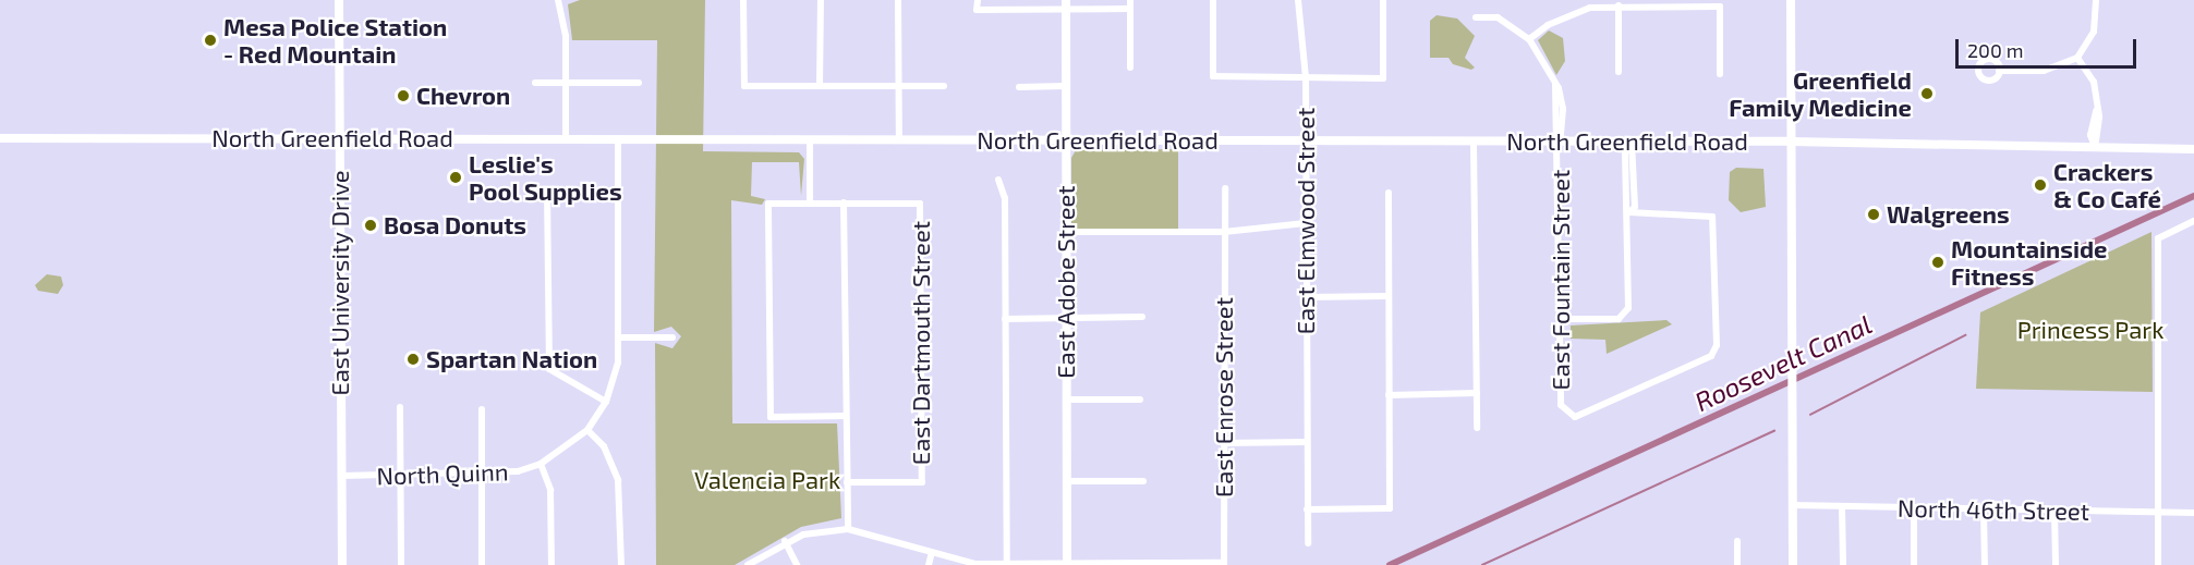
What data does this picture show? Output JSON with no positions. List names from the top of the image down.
{
  "streets": {
    "main road": ["North Greenfield Road", "East Adobe Street", "East University Drive"],
    "street": [
      "East Elmwood Street",
      "East Fountain Street",
      "East Dartmouth Street",
      "East Enrose Street",
      "North Quinn",
      "North 46th Street"
    ]
  },
  "crossings": [
    ["North Greenfield Road", "East Elmwood Street"],
    ["North Greenfield Road", "East Fountain Street"],
    ["North Greenfield Road", "East Adobe Street"],
    ["North Greenfield Road", "East University Drive"],
    ["North Greenfield Road", "North Quinn"],
    ["East University Drive", "North Quinn"]
  ],
  "water": ["Roosevelt Canal"],
  "parks": ["Princess Park", "Valencia Park"],
  "places": [
    "Mesa Police Station - Red Mountain",
    "Greenfield Family Medicine",
    "Chevron",
    "Leslie's Pool Supplies",
    "Crackers & Co Café",
    "Walgreens",
    "Bosa Donuts",
    "Mountainside Fitness",
    "Spartan Nation"
  ],
  "scale_bar": "200 m"
}
